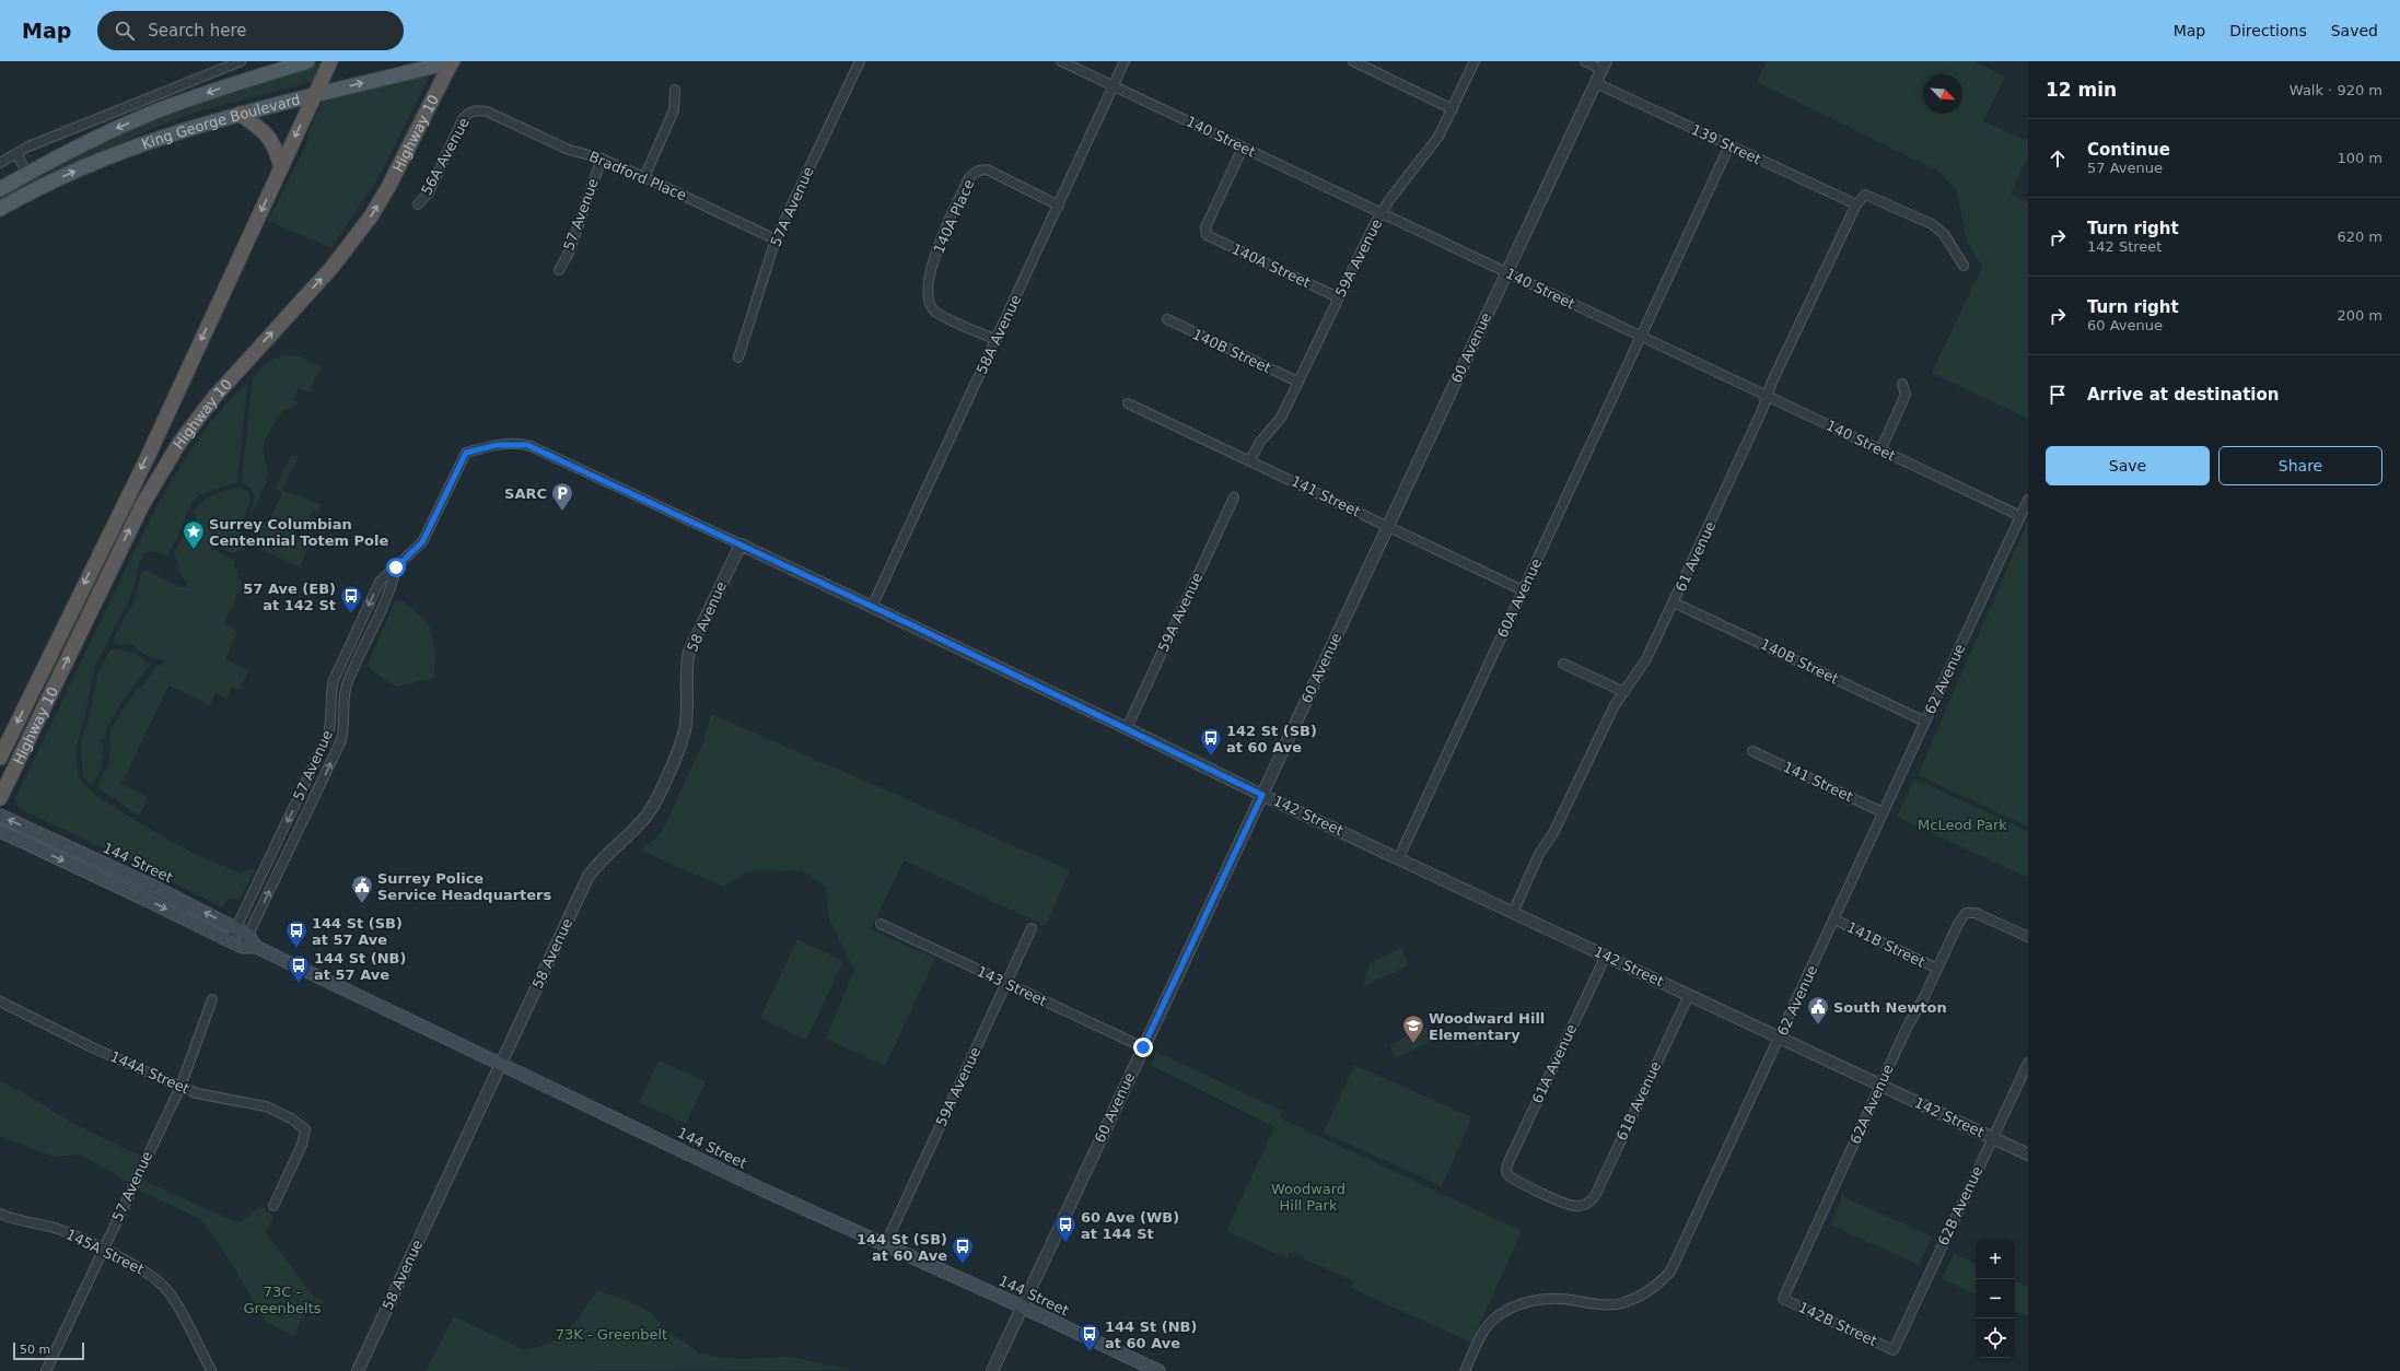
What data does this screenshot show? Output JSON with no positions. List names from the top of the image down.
{
  "streets": {
    "highway": ["Highway 10"],
    "main road": ["King George Boulevard", "144 Street"],
    "street": [
      "140 Street",
      "139 Street",
      "56A Avenue",
      "Bradford Place",
      "57A Avenue",
      "57 Avenue",
      "140A Place",
      "59A Avenue",
      "140A Street",
      "58A Avenue",
      "60 Avenue",
      "140B Street",
      "141 Street",
      "61 Avenue",
      "60A Avenue",
      "58 Avenue",
      "62 Avenue",
      "142 Street",
      "141B Street",
      "143 Street",
      "61A Avenue",
      "144A Street",
      "61B Avenue",
      "62A Avenue",
      "62B Avenue",
      "145A Street",
      "142B Street"
    ]
  },
  "crossings": [
    ["King George Boulevard", "Highway 10"],
    ["140 Street", "59A Avenue"],
    ["140 Street", "140A Street"],
    ["140 Street", "58A Avenue"],
    ["140 Street", "60 Avenue"],
    ["140 Street", "61 Avenue"],
    ["140 Street", "60A Avenue"],
    ["140 Street", "62 Avenue"],
    ["139 Street", "60 Avenue"],
    ["139 Street", "61 Avenue"],
    ["139 Street", "60A Avenue"],
    ["56A Avenue", "Bradford Place"],
    ["Bradford Place", "57A Avenue"],
    ["Bradford Place", "57 Avenue"],
    ["57 Avenue", "142 Street"],
    ["57 Avenue", "144 Street"],
    ["57 Avenue", "144A Street"],
    ["57 Avenue", "145A Street"],
    ["140A Place", "58A Avenue"],
    ["59A Avenue", "140A Street"],
    ["59A Avenue", "140B Street"],
    ["59A Avenue", "141 Street"],
    ["59A Avenue", "142 Street"],
    ["59A Avenue", "144 Street"],
    ["59A Avenue", "143 Street"],
    ["58A Avenue", "142 Street"],
    ["60 Avenue", "141 Street"],
    ["60 Avenue", "142 Street"],
    ["60 Avenue", "144 Street"],
    ["60 Avenue", "143 Street"],
    ["140B Street", "61 Avenue"],
    ["140B Street", "62 Avenue"],
    ["141 Street", "60A Avenue"],
    ["141 Street", "62 Avenue"],
    ["61 Avenue", "142 Street"],
    ["60A Avenue", "142 Street"],
    ["58 Avenue", "142 Street"],
    ["58 Avenue", "144 Street"],
    ["62 Avenue", "142 Street"],
    ["62 Avenue", "141B Street"],
    ["142 Street", "61A Avenue"],
    ["142 Street", "61B Avenue"],
    ["142 Street", "62A Avenue"],
    ["142 Street", "62B Avenue"],
    ["141B Street", "62A Avenue"],
    ["61A Avenue", "61B Avenue"],
    ["62A Avenue", "142B Street"],
    ["62B Avenue", "142B Street"]
  ],
  "parks": [
    "McLeod Park",
    "Woodward Hill Park",
    "73C - Greenbelts",
    "73K - Greenbelt"
  ],
  "places": {
    "parking": ["SARC"],
    "place": ["Surrey Columbian Centennial Totem Pole"],
    "bus stop": [
      "57 Ave (EB) at 142 St",
      "142 St (SB) at 60 Ave",
      "144 St (SB) at 57 Ave",
      "144 St (NB) at 57 Ave",
      "60 Ave (WB) at 144 St",
      "144 St (SB) at 60 Ave",
      "144 St (NB) at 60 Ave"
    ],
    "public building": ["Surrey Police Service Headquarters", "South Newton"],
    "school or university": ["Woodward Hill Elementary"]
  },
  "scale_bar": "50 m",
  "north": "bottom right",
  "page": {
    "header": "Map",
    "search": "Search here",
    "nav": ["Map", "Directions", "Saved"],
    "heading": ["12 min", "Walk · 920 m"],
    "list": [
      ["Continue", "57 Avenue", "100 m"],
      ["Turn right", "142 Street", "620 m"],
      ["Turn right", "60 Avenue", "200 m"],
      "Arrive at destination"
    ],
    "buttons": ["Save", "Share"],
    "map_buttons": ["+", "−"],
    "scale": "50 m"
  }
}
